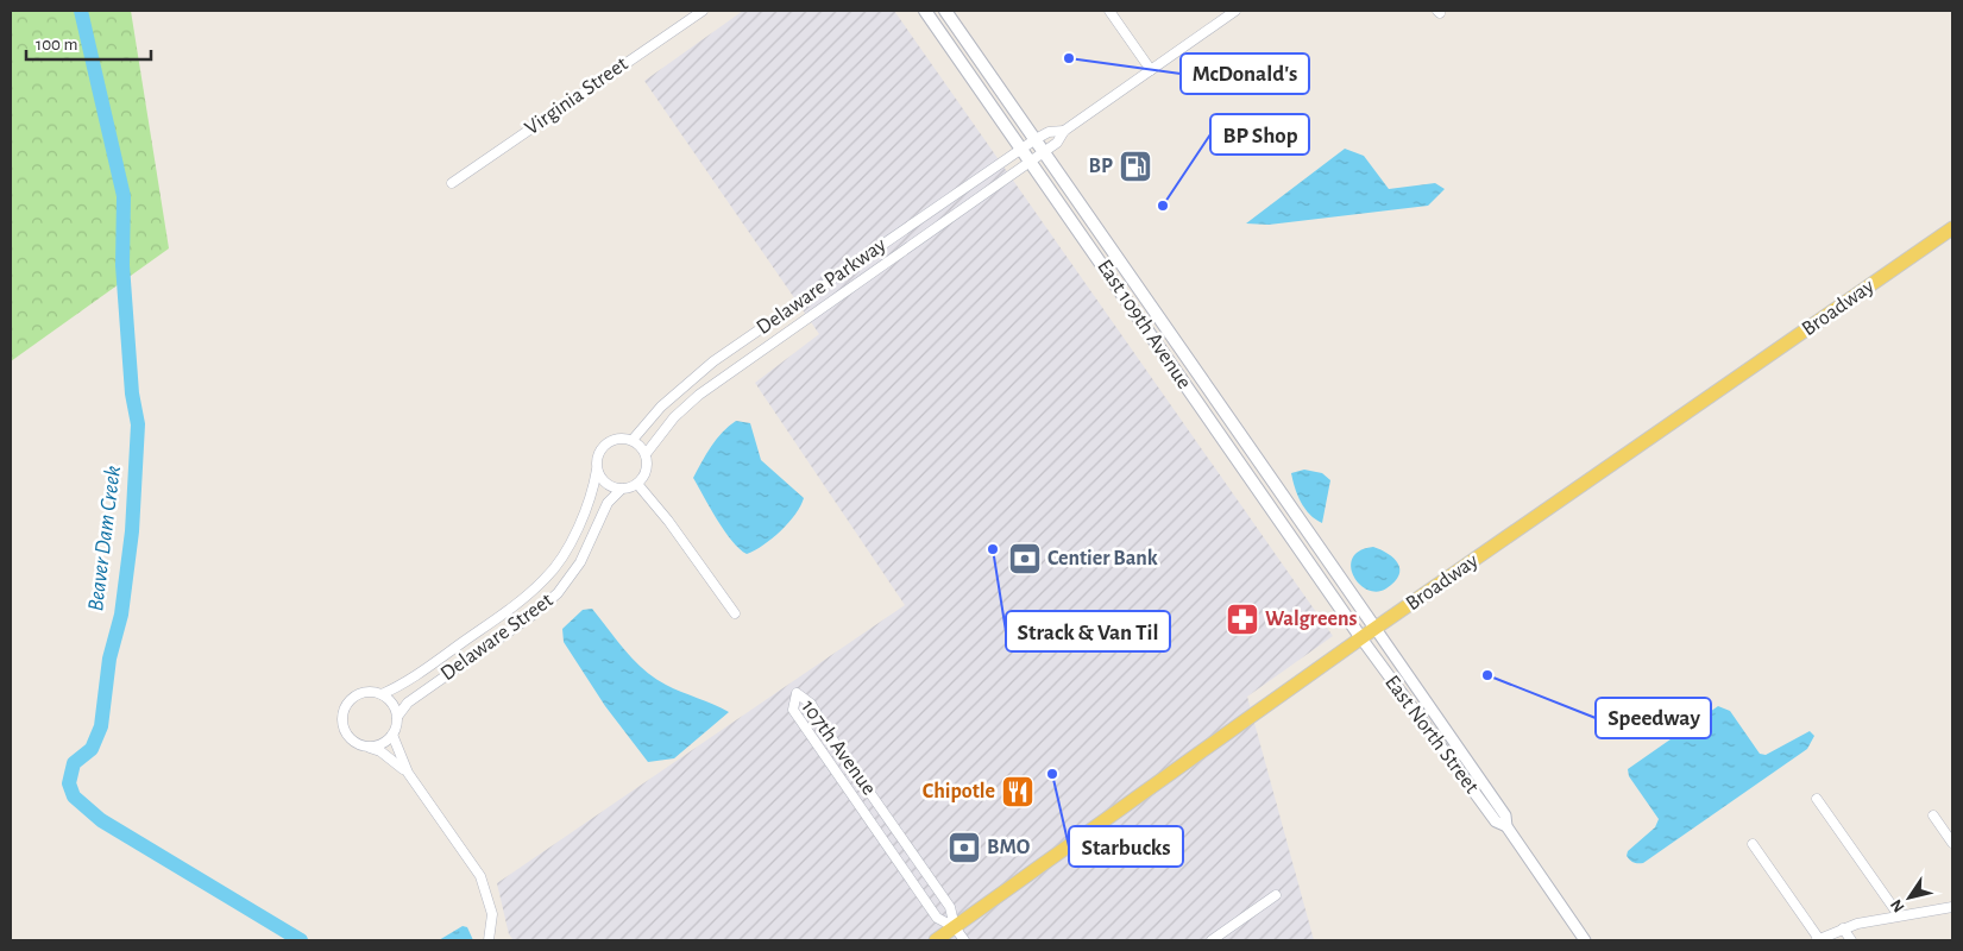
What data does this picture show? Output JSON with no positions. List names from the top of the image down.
{
  "streets": {
    "main road": ["Broadway", "East 109th Avenue"],
    "street": [
      "Virginia Street",
      "Delaware Parkway",
      "Delaware Street",
      "East North Street",
      "107th Avenue"
    ]
  },
  "crossings": [
    ["Delaware Parkway", "East 109th Avenue"],
    ["Delaware Parkway", "Delaware Street"],
    ["Broadway", "East 109th Avenue"],
    ["Broadway", "East North Street"],
    ["Broadway", "107th Avenue"],
    ["East 109th Avenue", "East North Street"]
  ],
  "water": ["Beaver Dam Creek"],
  "places": {
    "other": [
      "McDonald's",
      "BP Shop",
      "Strack & Van Til",
      "Speedway",
      "Starbucks"
    ],
    "fuel station": ["BP"],
    "bank": ["Centier Bank", "BMO"],
    "pharmacy": ["Walgreens"],
    "restaurant": ["Chipotle"]
  },
  "scale_bar": "100 m",
  "north": "bottom left"
}
